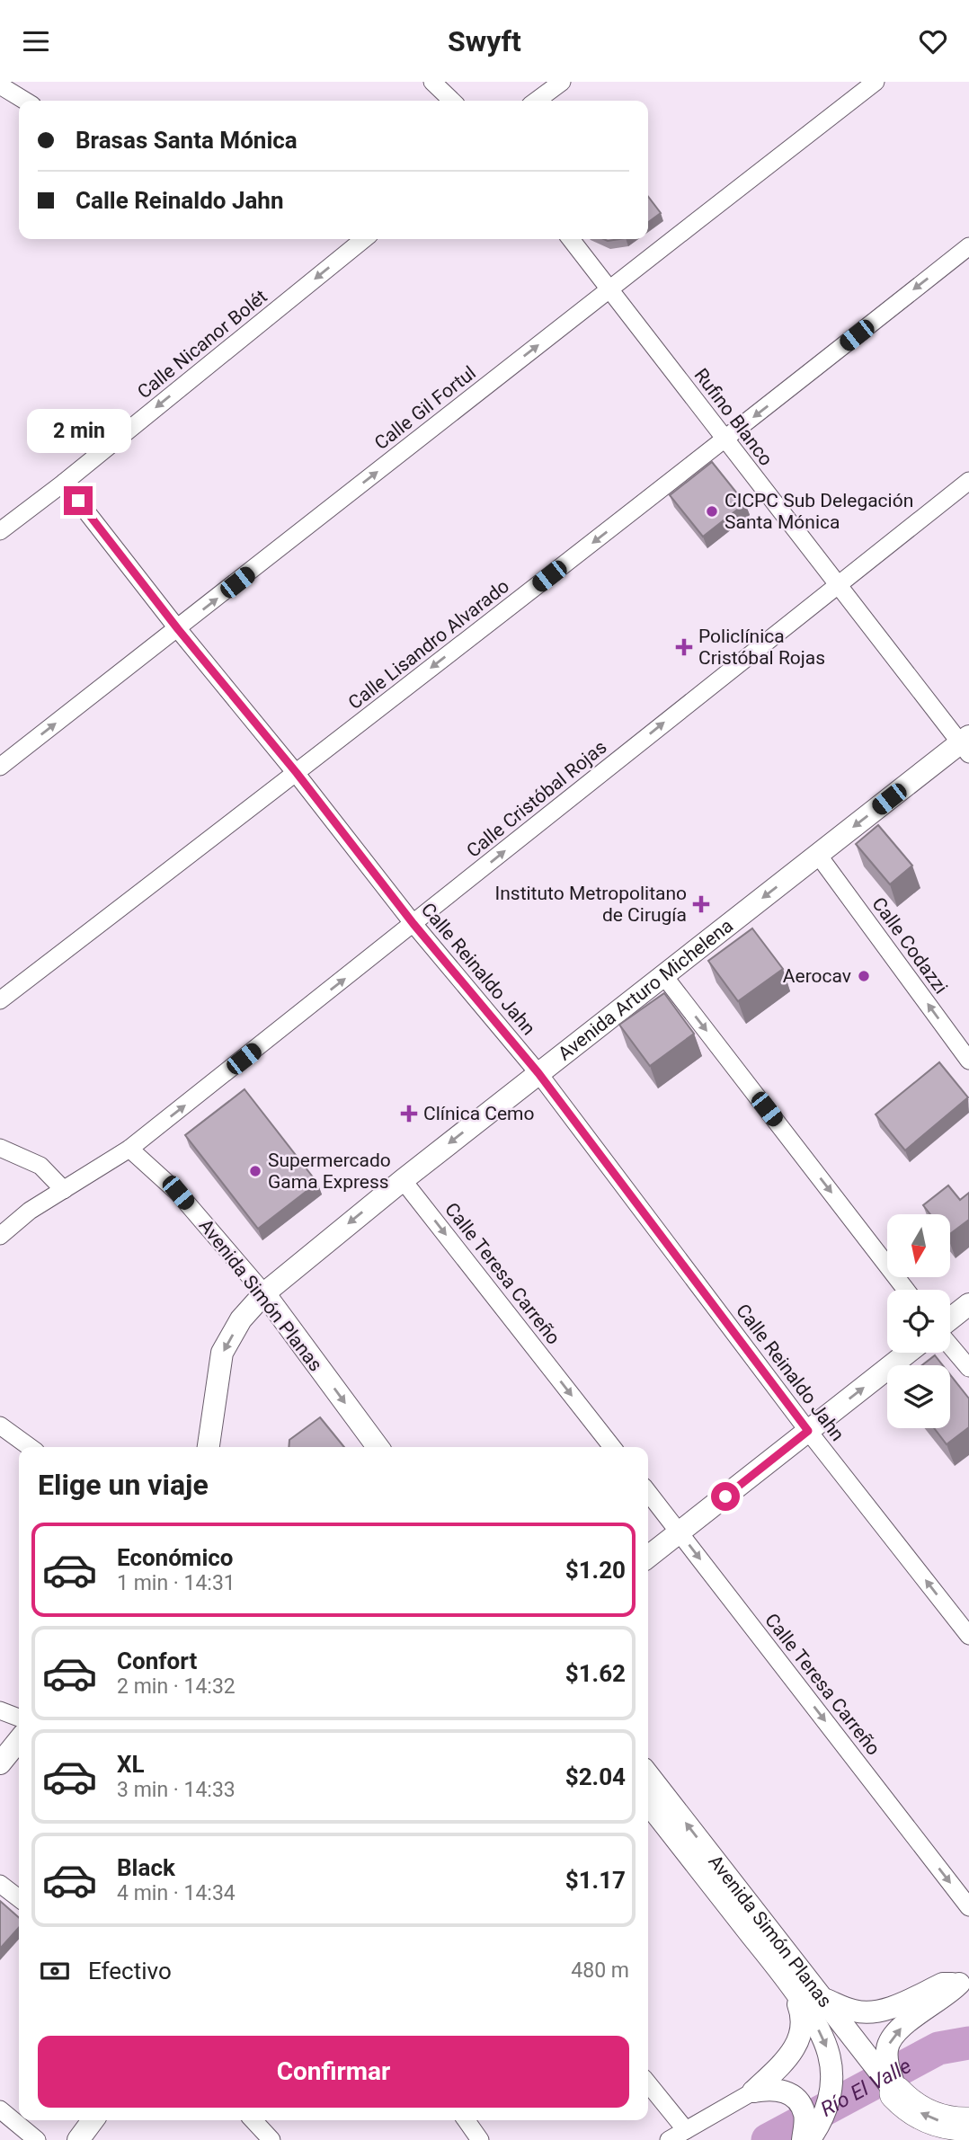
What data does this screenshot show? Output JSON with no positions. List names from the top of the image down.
{
  "streets": {
    "street": [
      "Calle Nicanor Bolét",
      "Calle Gil Fortul",
      "Rufino Blanco",
      "Calle Lisandro Alvarado",
      "Calle Cristóbal Rojas",
      "Calle Codazzi",
      "Calle Reinaldo Jahn",
      "Avenida Arturo Michelena",
      "Calle Teresa Carreño",
      "Avenida Simón Planas"
    ]
  },
  "crossings": [
    ["Calle Nicanor Bolét", "Calle Reinaldo Jahn"],
    ["Calle Gil Fortul", "Rufino Blanco"],
    ["Calle Gil Fortul", "Calle Reinaldo Jahn"],
    ["Rufino Blanco", "Calle Lisandro Alvarado"],
    ["Rufino Blanco", "Calle Cristóbal Rojas"],
    ["Rufino Blanco", "Avenida Arturo Michelena"],
    ["Calle Lisandro Alvarado", "Calle Reinaldo Jahn"],
    ["Calle Cristóbal Rojas", "Calle Reinaldo Jahn"],
    ["Calle Cristóbal Rojas", "Avenida Simón Planas"],
    ["Calle Codazzi", "Avenida Arturo Michelena"],
    ["Calle Reinaldo Jahn", "Avenida Arturo Michelena"],
    ["Avenida Arturo Michelena", "Calle Teresa Carreño"],
    ["Avenida Arturo Michelena", "Avenida Simón Planas"]
  ],
  "one_way": [
    "Calle Nicanor Bolét",
    "Calle Gil Fortul",
    "Calle Lisandro Alvarado",
    "Calle Cristóbal Rojas",
    "Calle Codazzi",
    "Avenida Arturo Michelena",
    "Calle Teresa Carreño"
  ],
  "water": ["Río El Valle"],
  "places": {
    "other": ["CICPC Sub Delegación Santa Mónica", "Aerocav", "Supermercado Gama Express"],
    "health": ["Policlínica Cristóbal Rojas", "Instituto Metropolitano de Cirugía", "Clínica Cemo"]
  },
  "north": "bottom",
  "page": {
    "header": "Swyft",
    "banner": ["Brasas Santa Mónica", "Calle Reinaldo Jahn"],
    "bubble": "2 min",
    "heading": "Elige un viaje",
    "list": [
      {
        "name": "Económico",
        "note": "1 min · 14:31",
        "value": "$1.20"
      },
      {
        "name": "Confort",
        "note": "2 min · 14:32",
        "value": "$1.62"
      },
      {
        "name": "XL",
        "note": "3 min · 14:33",
        "value": "$2.04"
      },
      {
        "name": "Black",
        "note": "4 min · 14:34",
        "value": "$1.17"
      }
    ],
    "pay": ["Efectivo", "480 m"],
    "buttons": "Confirmar"
  }
}
